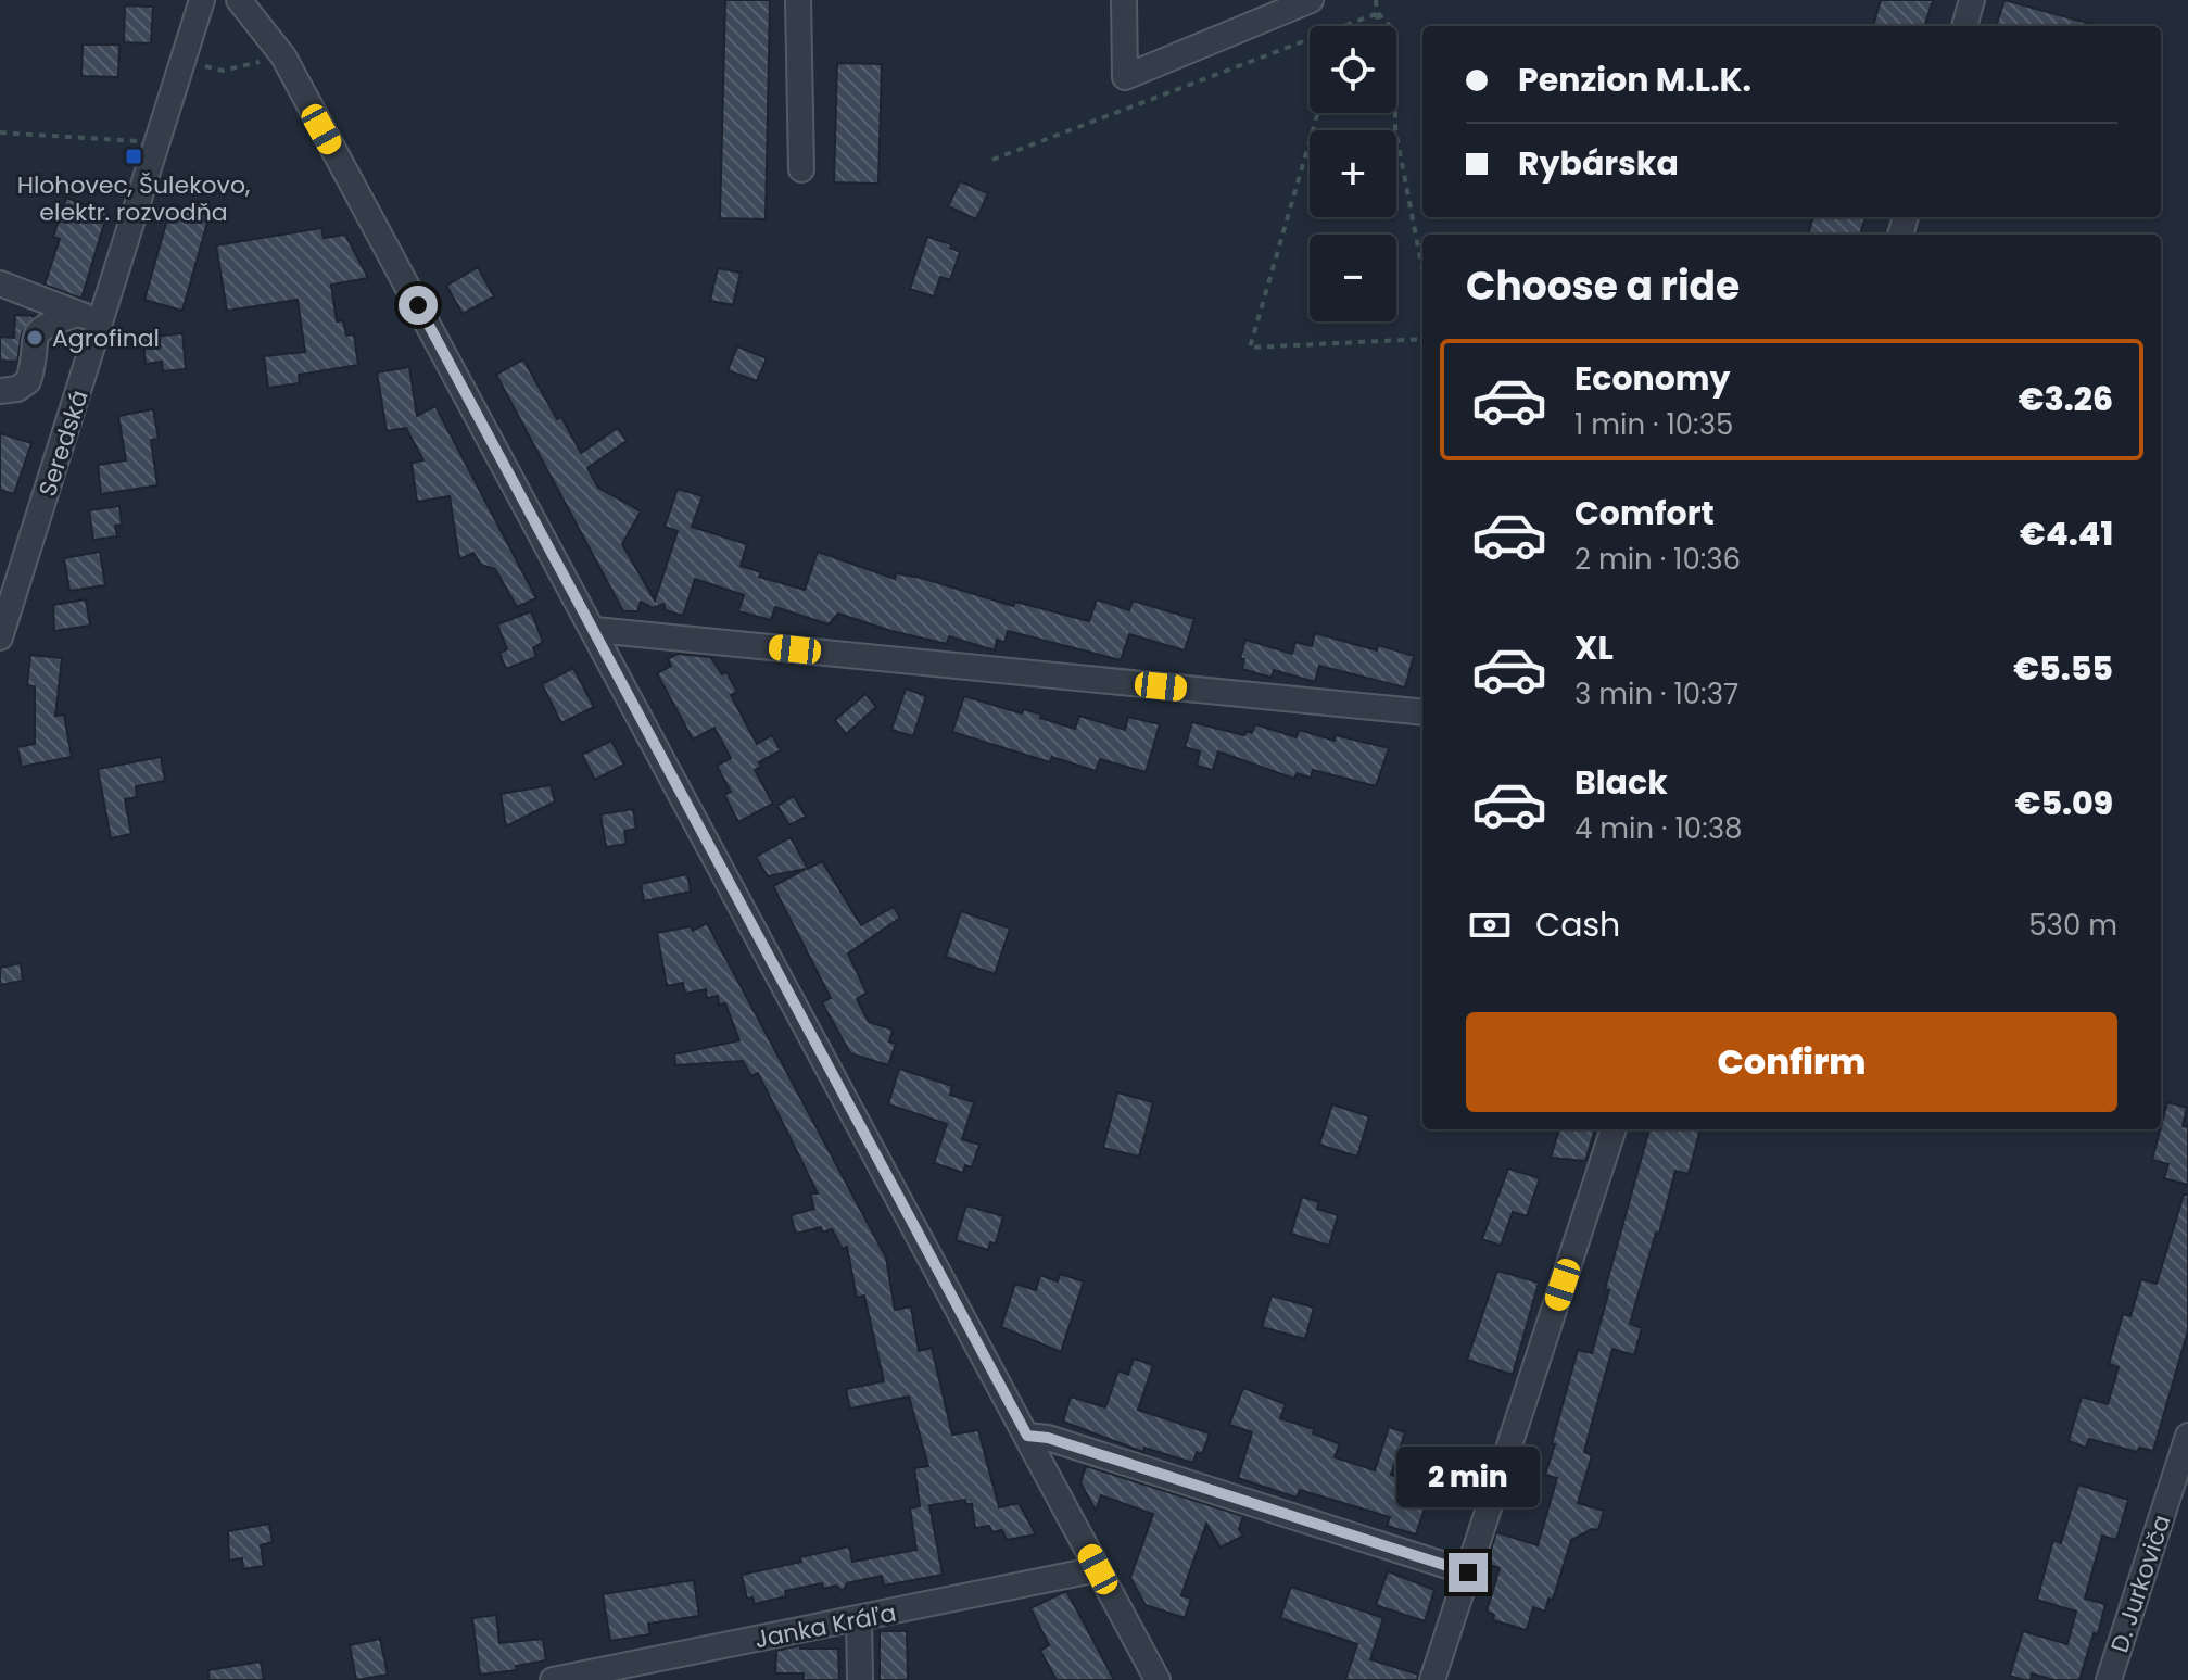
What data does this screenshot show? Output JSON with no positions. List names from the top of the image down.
{
  "streets": {
    "street": ["Seredská", "D. Jurkoviča", "Janka Kráľa"]
  },
  "places": {
    "transit": ["Hlohovec, Šulekovo, elektr. rozvodňa"],
    "other": ["Agrofinal"]
  },
  "page": {
    "map_buttons": ["+", "−"],
    "banner": ["Penzion M.L.K.", "Rybárska"],
    "heading": "Choose a ride",
    "list": [
      {
        "name": "Economy",
        "note": "1 min · 10:35",
        "value": "€3.26"
      },
      {
        "name": "Comfort",
        "note": "2 min · 10:36",
        "value": "€4.41"
      },
      {
        "name": "XL",
        "note": "3 min · 10:37",
        "value": "€5.55"
      },
      {
        "name": "Black",
        "note": "4 min · 10:38",
        "value": "€5.09"
      }
    ],
    "pay": ["Cash", "530 m"],
    "buttons": "Confirm",
    "bubble": "2 min"
  }
}
